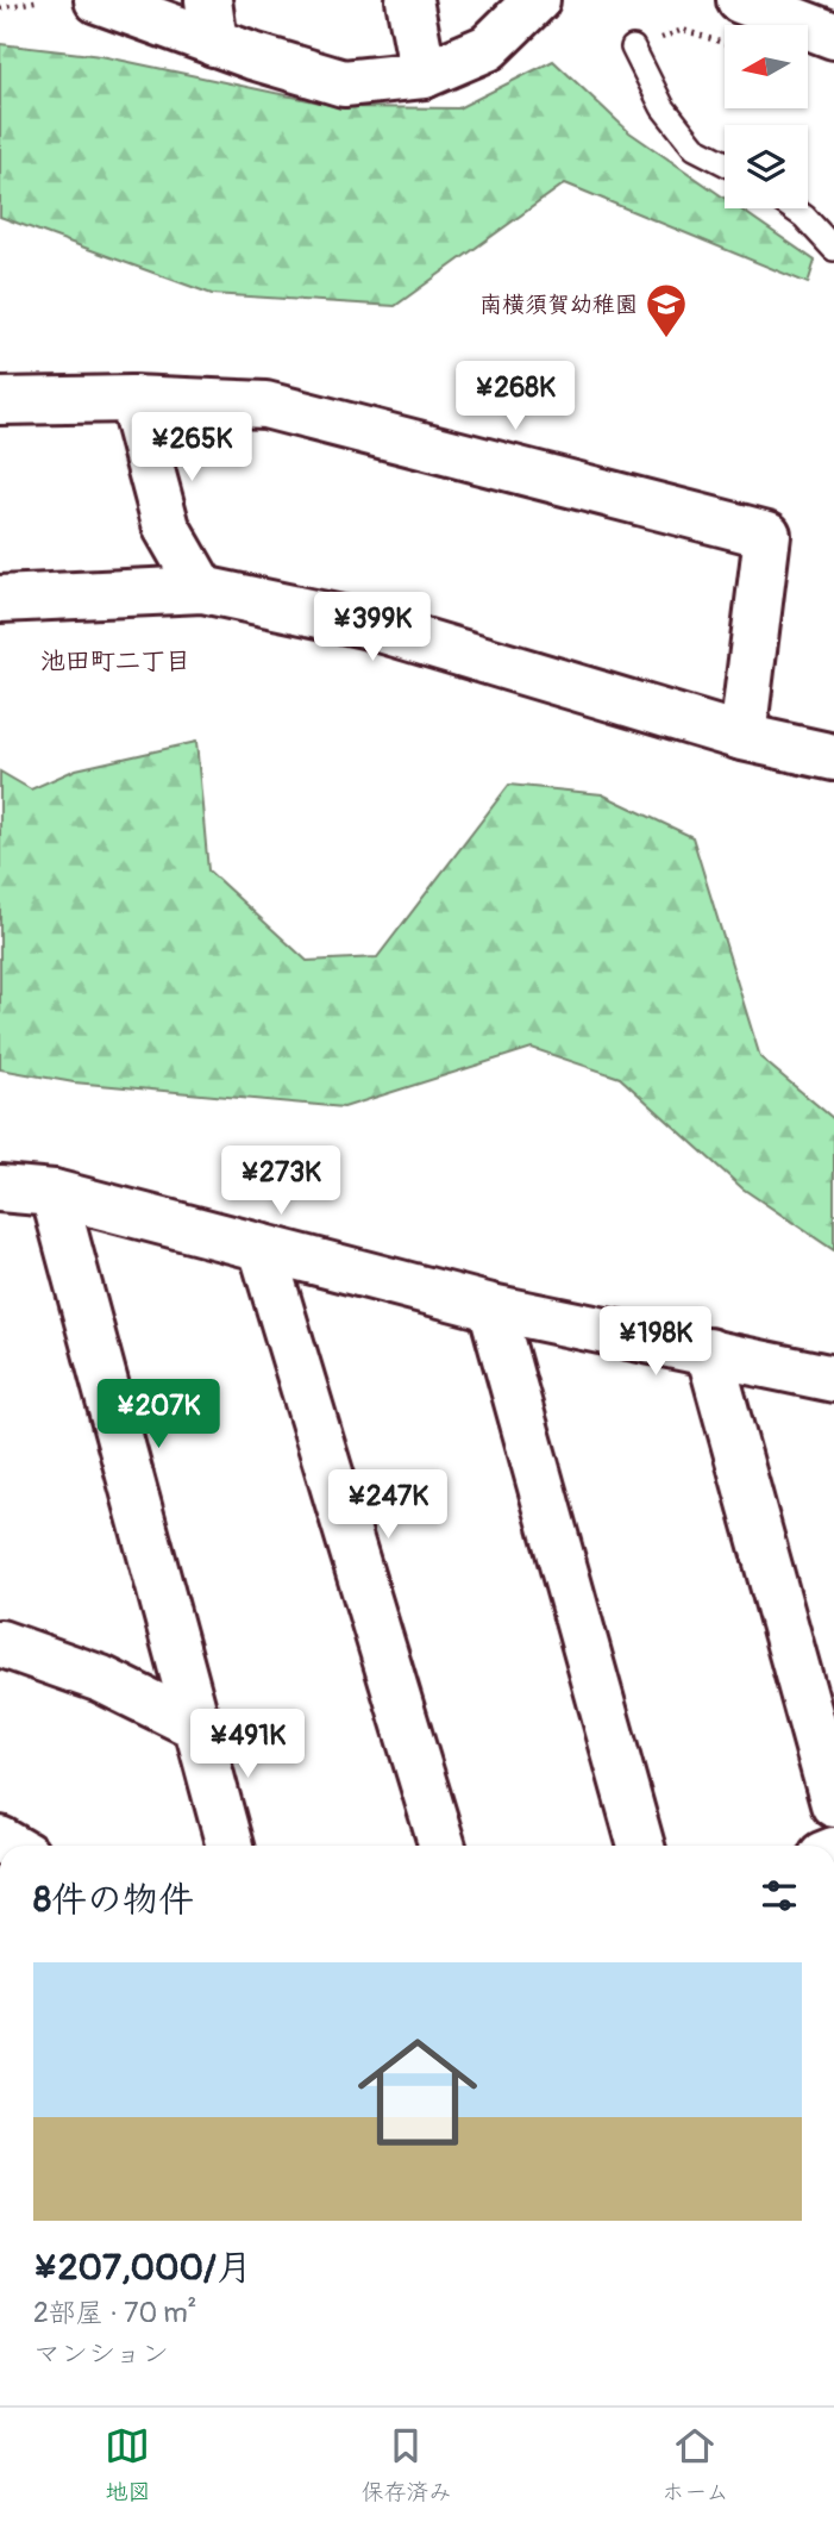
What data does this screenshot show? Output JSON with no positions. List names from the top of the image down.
{
  "districts": ["池田町二丁目"],
  "places": {
    "school or university": ["南横須賀幼稚園"]
  },
  "north": "left",
  "page": {
    "price": [
      "¥268K",
      "¥265K",
      "¥399K",
      "¥273K",
      "¥198K",
      "¥207K",
      "¥247K",
      "¥491K"
    ],
    "heading": "8件の物件",
    "list": [
      {
        "name": "¥207,000/月",
        "note": "2部屋 · 70 m² · マンション"
      }
    ],
    "tabs": ["地図", "保存済み", "ホーム"]
  }
}
